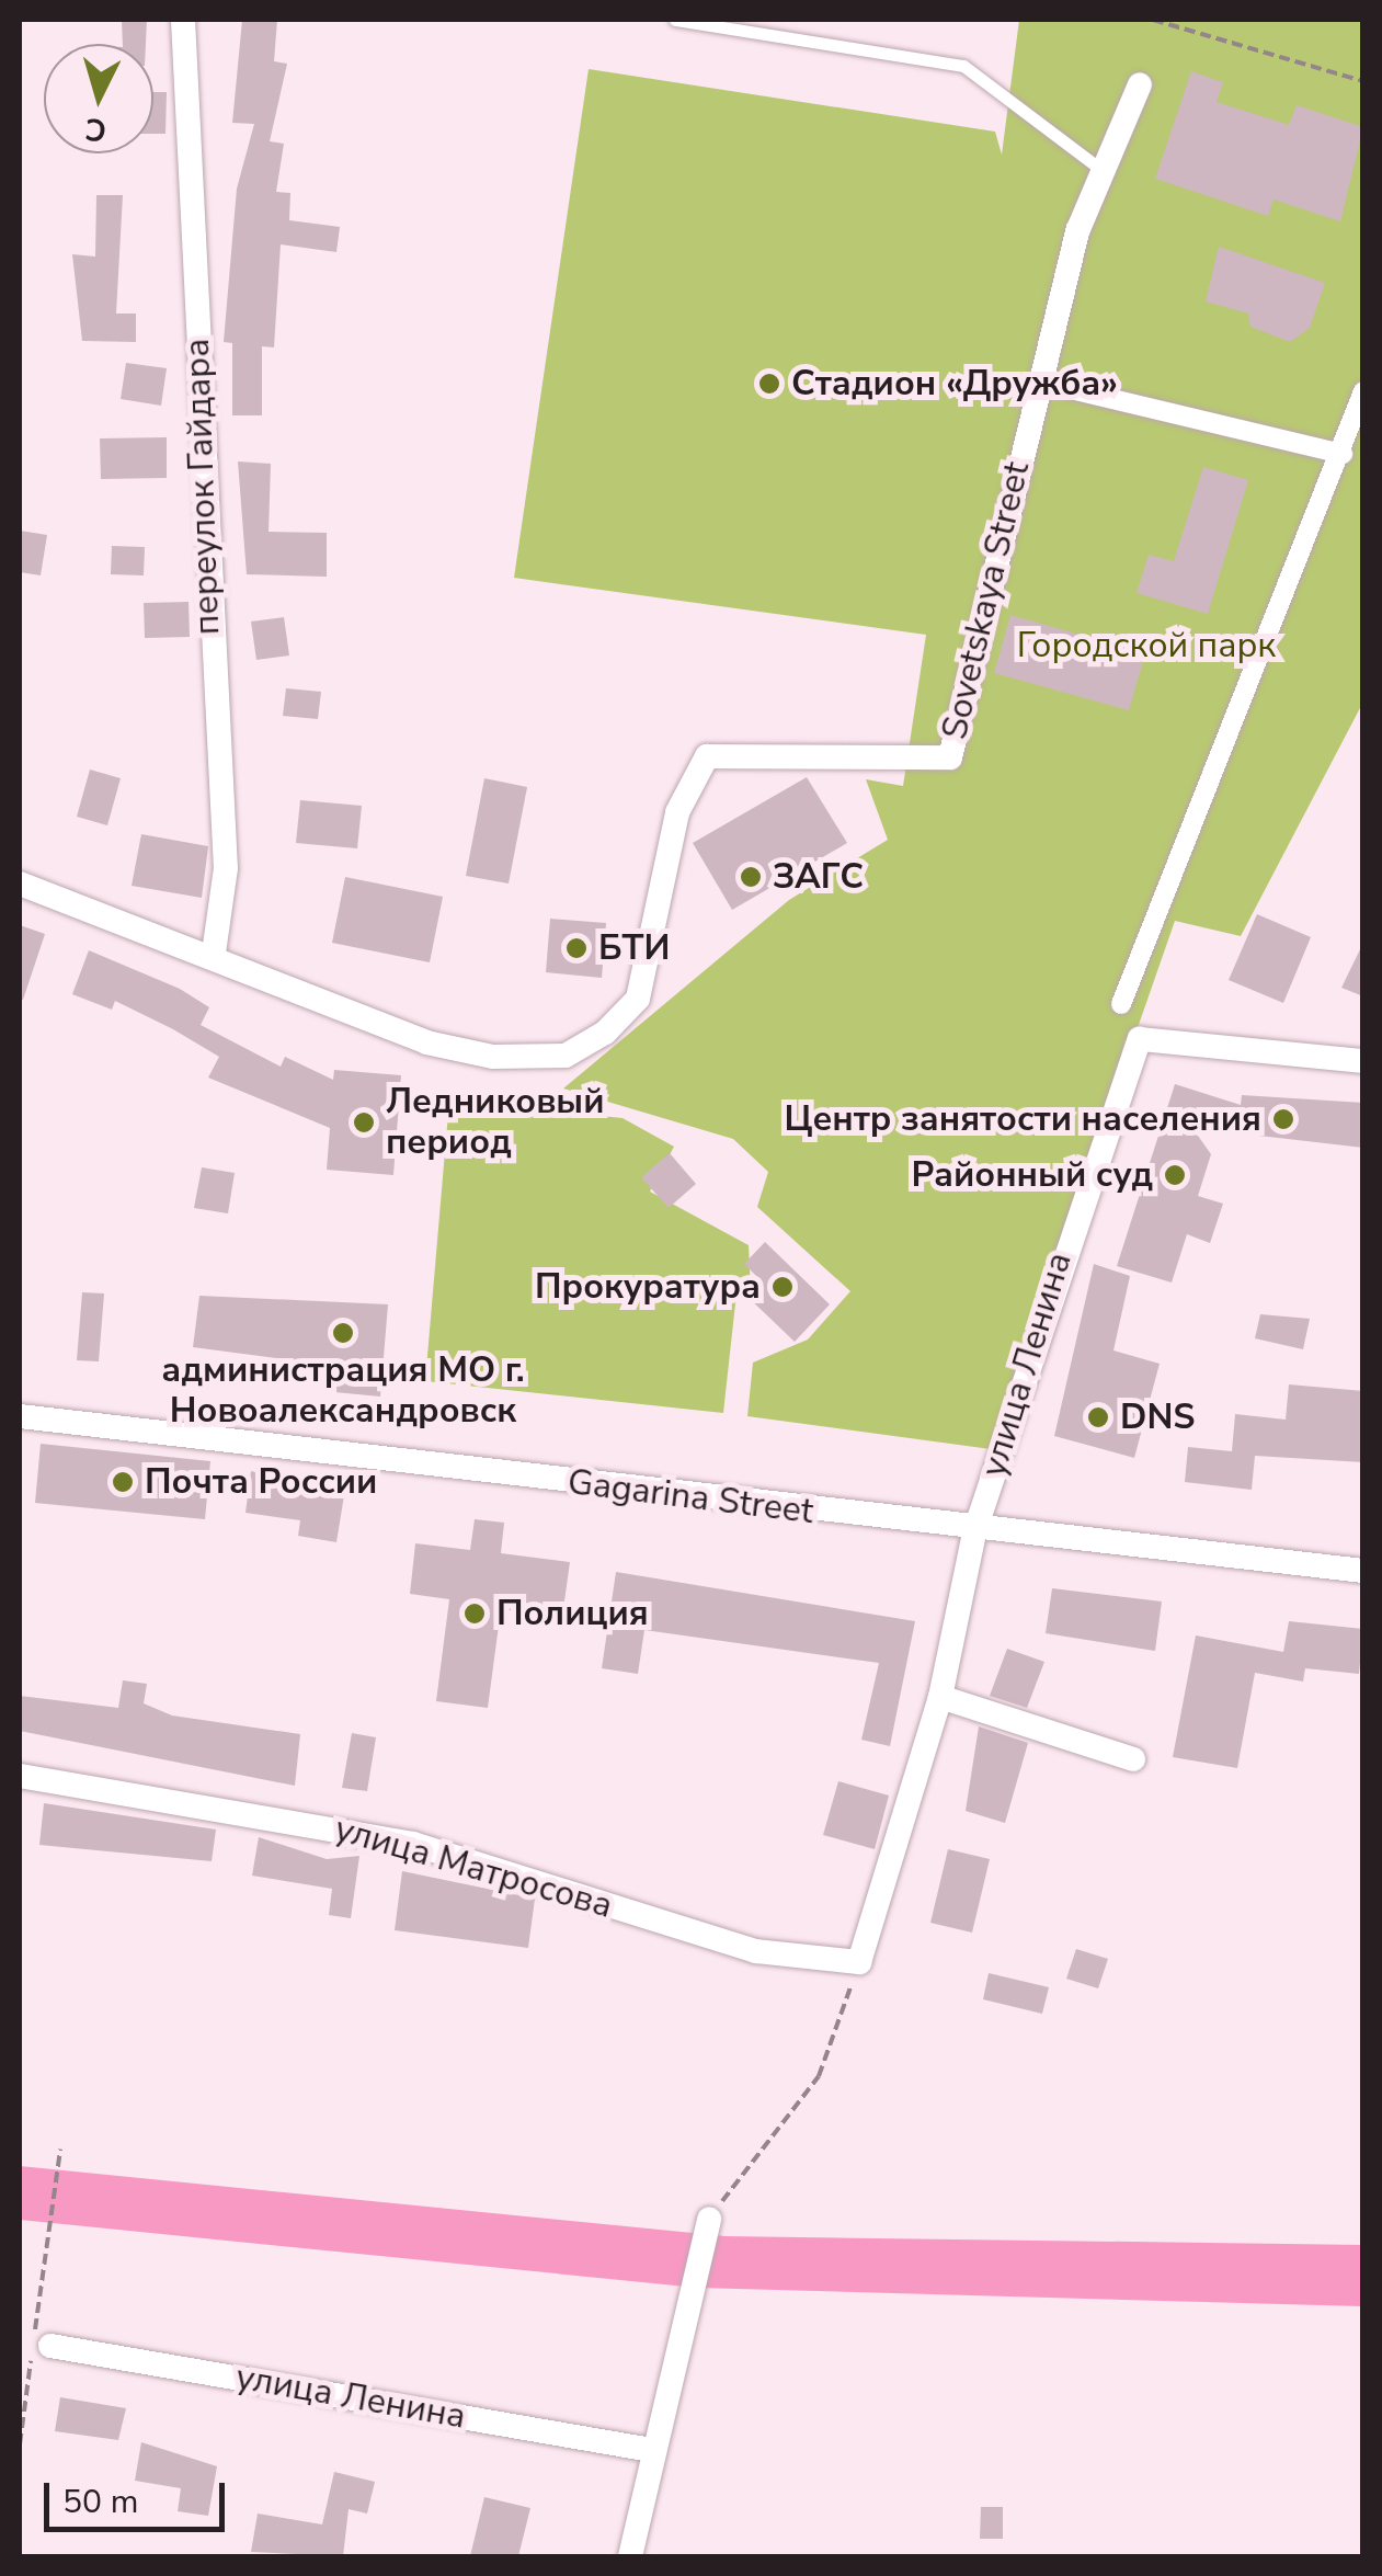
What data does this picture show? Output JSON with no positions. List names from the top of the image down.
{
  "streets": {
    "street": [
      "переулок Гайдара",
      "Sovetskaya Street",
      "улица Ленина",
      "Gagarina Street",
      "улица Матросова"
    ]
  },
  "crossings": [
    ["переулок Гайдара", "Sovetskaya Street"],
    ["улица Ленина", "Gagarina Street"],
    ["улица Ленина", "улица Матросова"]
  ],
  "parks": ["Городской парк"],
  "places": [
    "Стадион «Дружба»",
    "ЗАГС",
    "БТИ",
    "Центр занятости населения",
    "Ледниковый период",
    "Районный суд",
    "Прокуратура",
    "администрация МО г. Новоалександровск",
    "DNS",
    "Почта России",
    "Полиция"
  ],
  "scale_bar": "50 m",
  "north": "bottom"
}
